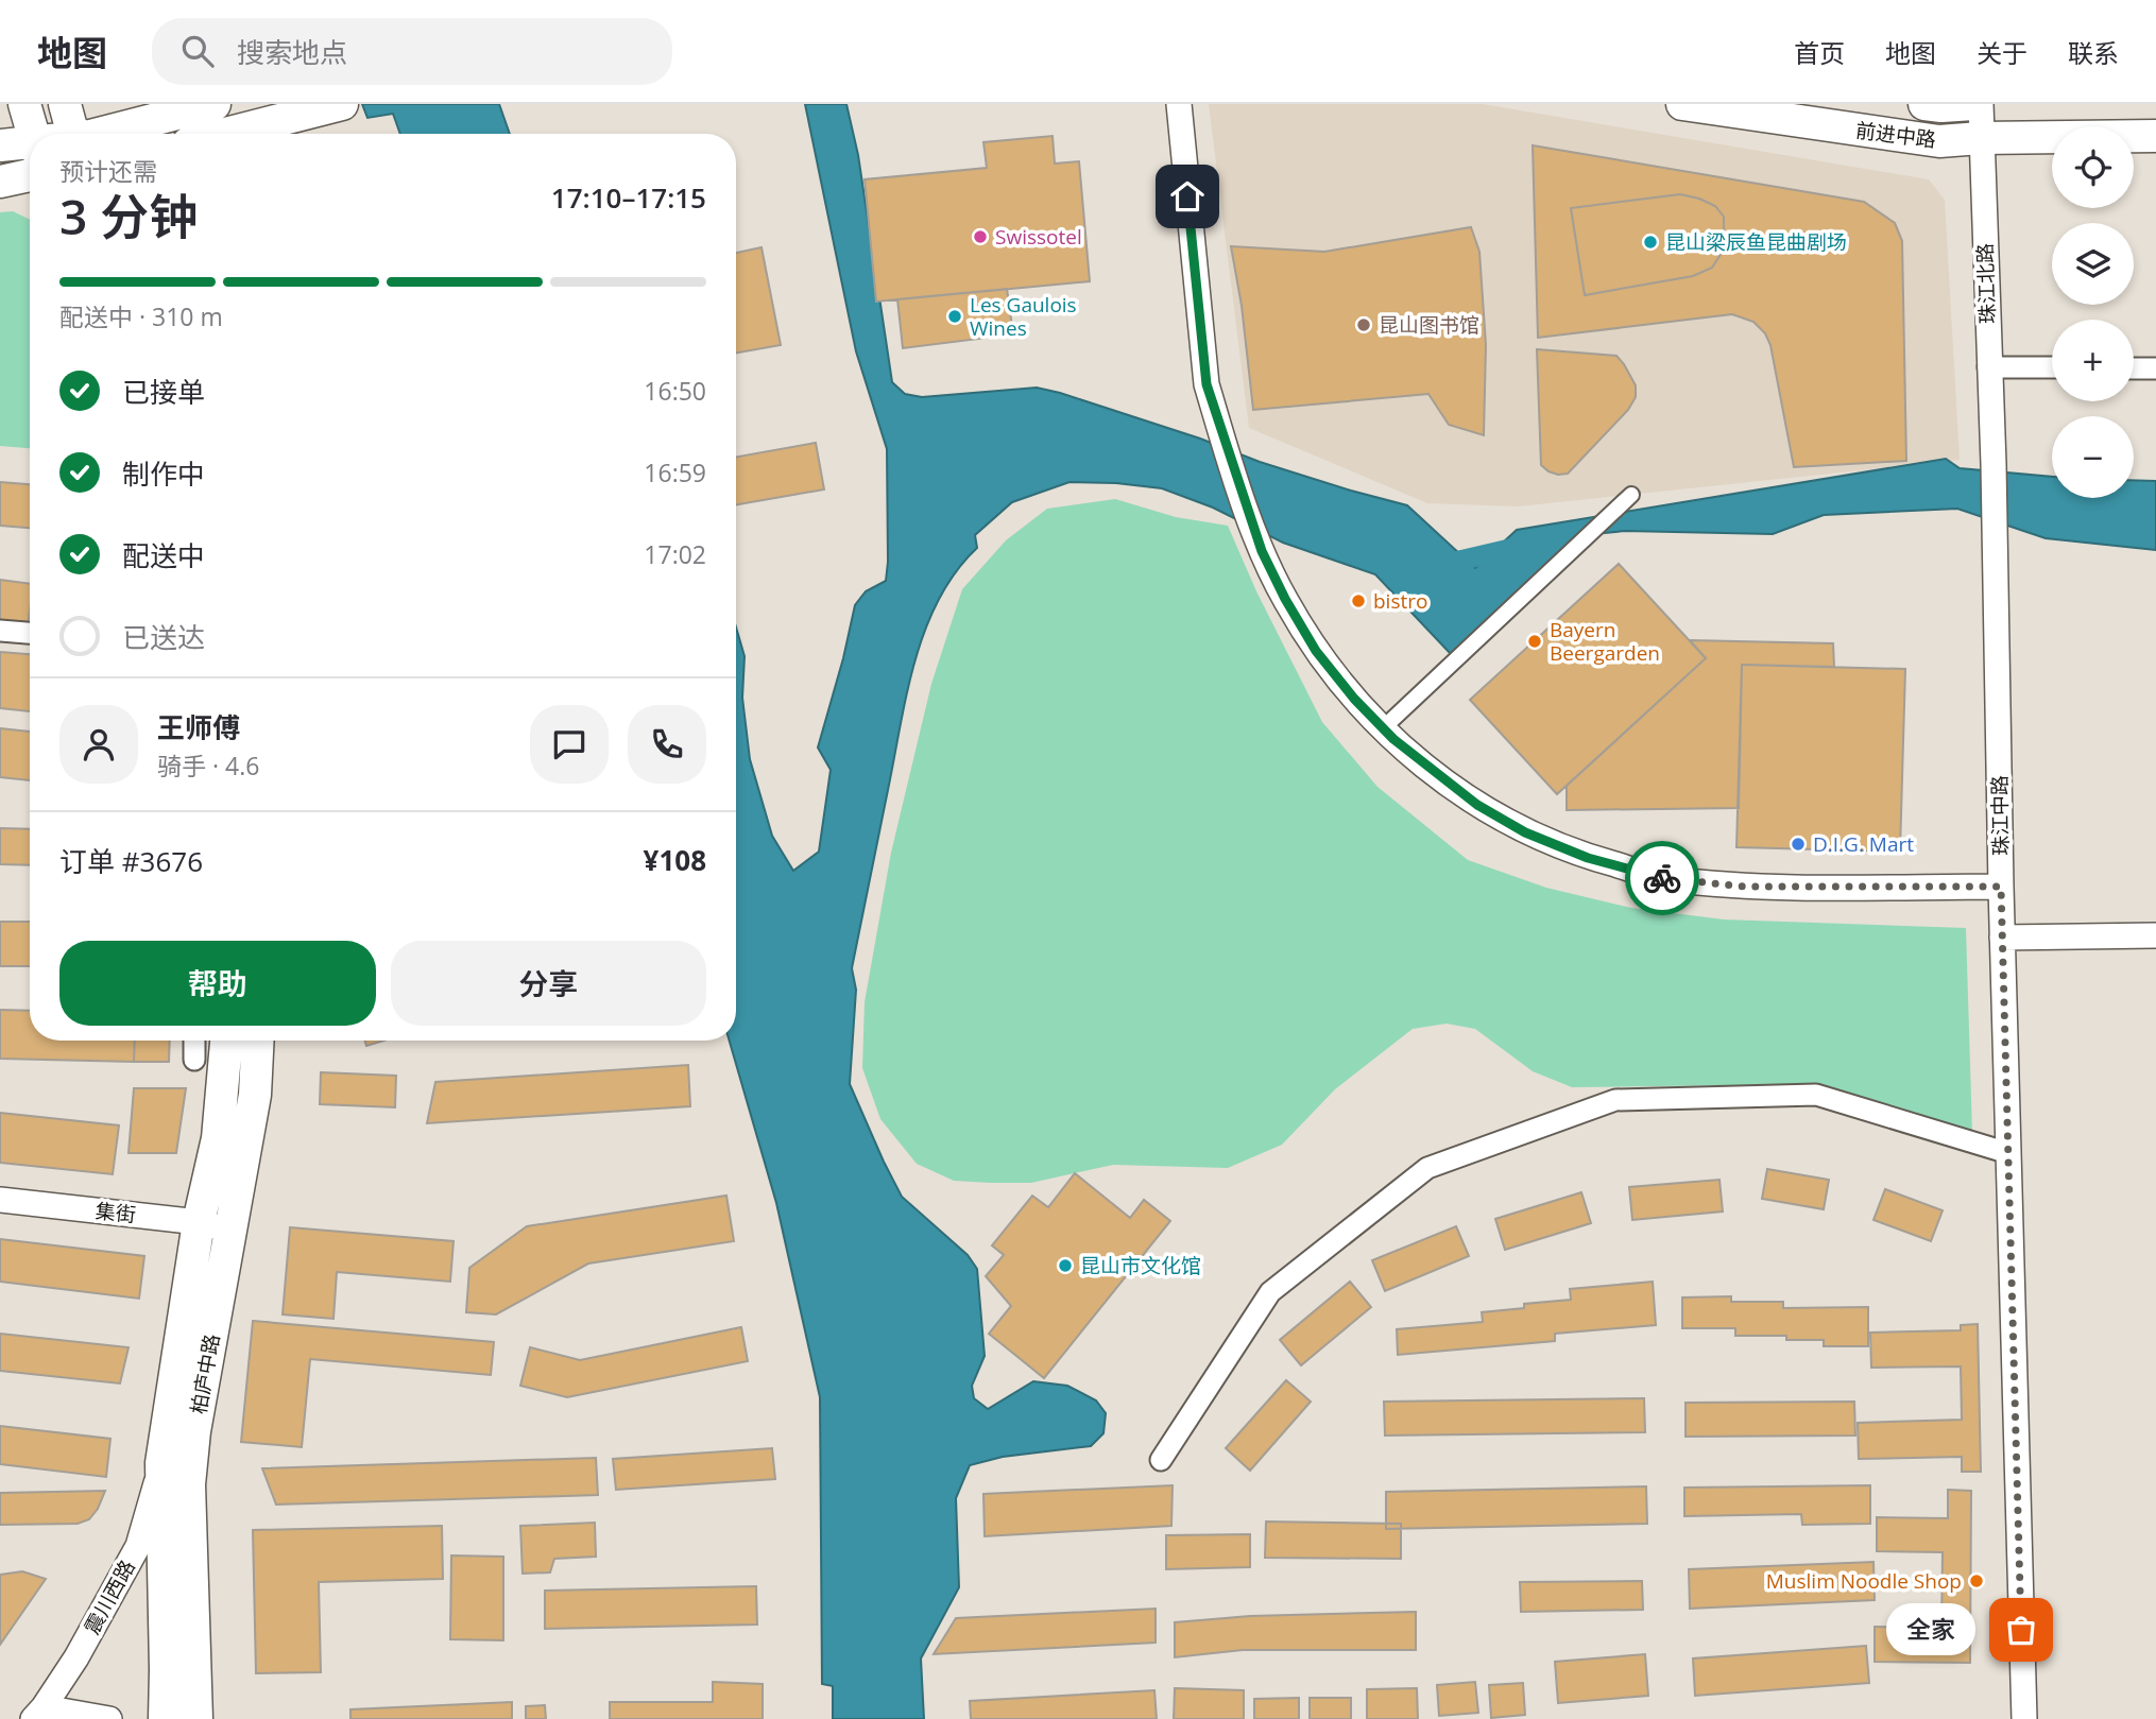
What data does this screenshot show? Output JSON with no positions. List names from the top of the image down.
{
  "streets": {
    "main road": ["前进中路", "柏庐中路"],
    "street": [
      "珠江北路",
      "珠江中路",
      "集街",
      "震川西路"
    ]
  },
  "crossings": [
    ["前进中路", "珠江北路"],
    ["珠江北路", "珠江中路"],
    ["集街", "柏庐中路"],
    ["柏庐中路", "震川西路"]
  ],
  "places": [
    "Swissotel",
    "昆山梁辰鱼昆曲剧场",
    "Les Gaulois Wines",
    "昆山图书馆",
    "bistro",
    "Bayern Beergarden",
    "D.I.G. Mart",
    "昆山市文化馆",
    "Muslim Noodle Shop",
    "全家"
  ],
  "page": {
    "header": "地图",
    "search": "搜索地点",
    "nav": [
      "首页",
      "地图",
      "关于",
      "联系"
    ],
    "map_buttons": ["+", "−"],
    "heading": ["3 分钟", "预计还需", "17:10–17:15"],
    "panel": [
      "王师傅",
      "骑手 · 4.6",
      "订单 #3676",
      "¥108"
    ],
    "bar": "配送中 · 310 m",
    "list": [
      ["已接单", "16:50"],
      ["制作中", "16:59"],
      ["配送中", "17:02"],
      "已送达"
    ],
    "buttons": ["帮助", "分享"],
    "bubble": "全家"
  }
}
